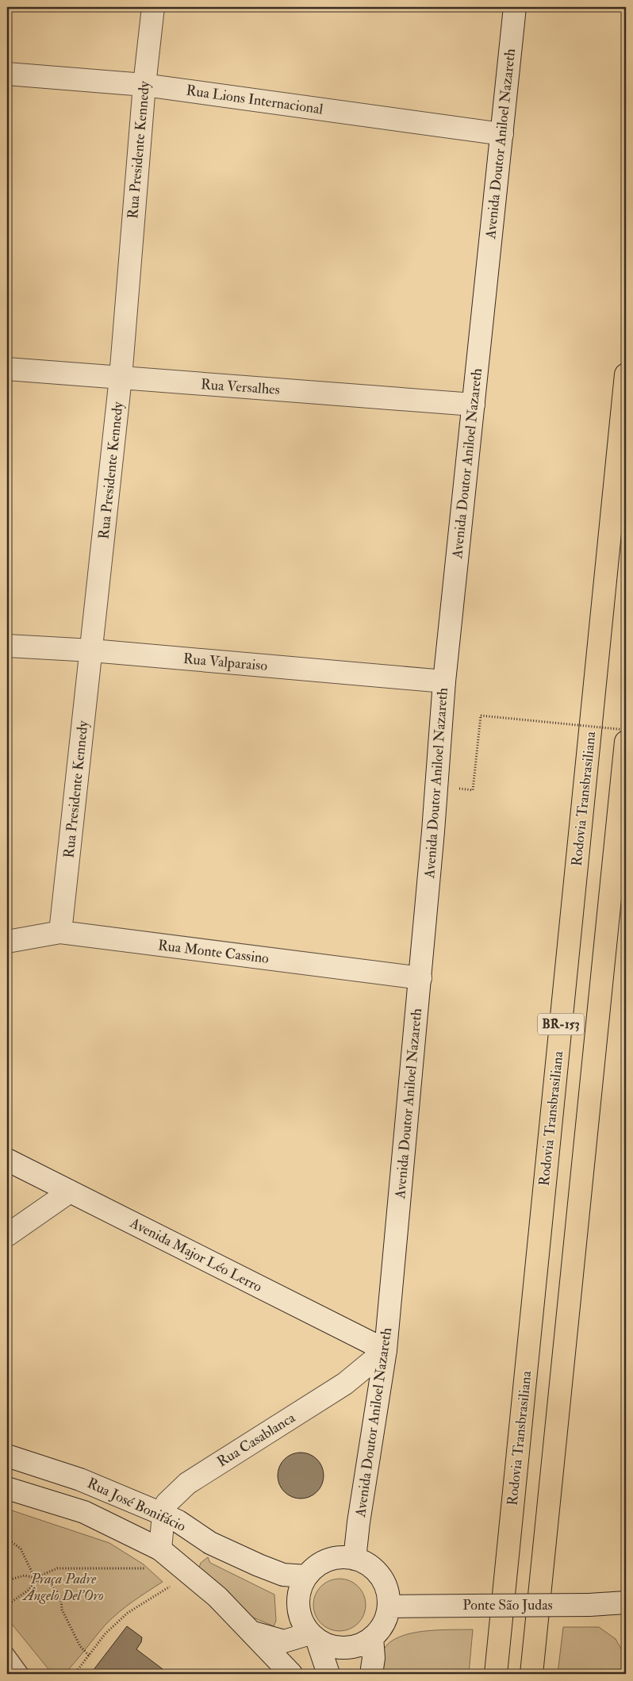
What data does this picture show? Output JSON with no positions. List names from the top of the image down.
{
  "streets": {
    "highway": ["Rodovia Transbrasiliana", "BR-153"],
    "street": [
      "Rua Lions Internacional",
      "Avenida Doutor Aniloel Nazareth",
      "Rua Presidente Kennedy",
      "Rua Versalhes",
      "Rua Valparaiso",
      "Rua Monte Cassino",
      "Avenida Major Léo Lerro",
      "Rua Casablanca",
      "Rua José Bonifácio",
      "Ponte São Judas"
    ]
  },
  "crossings": [
    ["Rua Lions Internacional", "Avenida Doutor Aniloel Nazareth"],
    ["Rua Lions Internacional", "Rua Presidente Kennedy"],
    ["Avenida Doutor Aniloel Nazareth", "Rua Versalhes"],
    ["Avenida Doutor Aniloel Nazareth", "Rua Valparaiso"],
    ["Avenida Doutor Aniloel Nazareth", "Rua Monte Cassino"],
    ["Avenida Doutor Aniloel Nazareth", "Avenida Major Léo Lerro"],
    ["Avenida Doutor Aniloel Nazareth", "Rua Casablanca"],
    ["Avenida Doutor Aniloel Nazareth", "Rua José Bonifácio"],
    ["Avenida Doutor Aniloel Nazareth", "Ponte São Judas"],
    ["Rua Presidente Kennedy", "Rua Versalhes"],
    ["Rua Presidente Kennedy", "Rua Valparaiso"],
    ["Rua Presidente Kennedy", "Rua Monte Cassino"],
    ["Avenida Major Léo Lerro", "Rua Casablanca"],
    ["Rua Casablanca", "Rua José Bonifácio"],
    ["Rua José Bonifácio", "Ponte São Judas"]
  ],
  "parks": ["Praça Padre Ângelo Del'Oro"]
}
